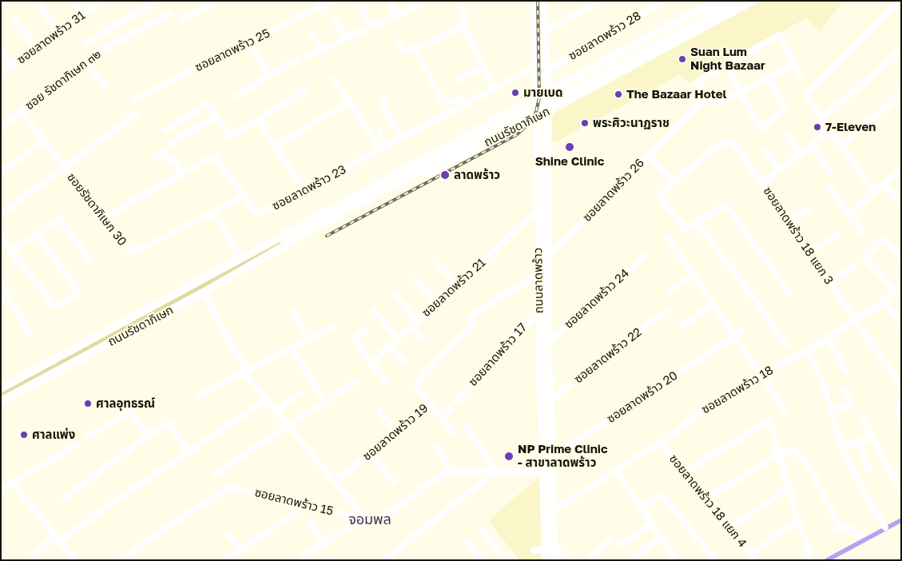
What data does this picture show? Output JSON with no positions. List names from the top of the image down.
{
  "streets": {
    "main road": ["ถนนรัชดาภิเษก", "ถนนลาดพร้าว"],
    "street": [
      "ซอยลาดพร้าว 28",
      "ซอยลาดพร้าว 31",
      "ซอยลาดพร้าว 25",
      "ซอย รัชดาภิเษก ๓๒",
      "ซอยลาดพร้าว 23",
      "ซอยลาดพร้าว 26",
      "ซอยรัชดาภิเษก 30",
      "ซอยลาดพร้าว 18 แยก 3",
      "ซอยลาดพร้าว 21",
      "ซอยลาดพร้าว 24",
      "ซอยลาดพร้าว 17",
      "ซอยลาดพร้าว 22",
      "ซอยลาดพร้าว 18",
      "ซอยลาดพร้าว 20",
      "ซอยลาดพร้าว 19",
      "ซอยลาดพร้าว 18 แยก 4",
      "ซอยลาดพร้าว 15"
    ]
  },
  "crossings": [
    ["ซอยลาดพร้าว 28", "ถนนลาดพร้าว"],
    ["ซอย รัชดาภิเษก ๓๒", "ซอยรัชดาภิเษก 30"],
    ["ถนนรัชดาภิเษก", "ถนนลาดพร้าว"],
    ["ซอยลาดพร้าว 23", "ซอยรัชดาภิเษก 30"],
    ["ซอยลาดพร้าว 23", "ถนนลาดพร้าว"],
    ["ซอยลาดพร้าว 26", "ถนนลาดพร้าว"],
    ["ซอยลาดพร้าว 18 แยก 3", "ซอยลาดพร้าว 18"],
    ["ถนนลาดพร้าว", "ซอยลาดพร้าว 21"],
    ["ถนนลาดพร้าว", "ซอยลาดพร้าว 24"],
    ["ถนนลาดพร้าว", "ซอยลาดพร้าว 17"],
    ["ถนนลาดพร้าว", "ซอยลาดพร้าว 22"],
    ["ถนนลาดพร้าว", "ซอยลาดพร้าว 18"],
    ["ถนนลาดพร้าว", "ซอยลาดพร้าว 20"],
    ["ถนนลาดพร้าว", "ซอยลาดพร้าว 19"],
    ["ถนนลาดพร้าว", "ซอยลาดพร้าว 15"],
    ["ซอยลาดพร้าว 18", "ซอยลาดพร้าว 18 แยก 4"]
  ],
  "districts": ["จอมพล"],
  "places": [
    "Suan Lum Night Bazaar",
    "มายเบด",
    "The Bazaar Hotel",
    "พระศิวะนาฏราช",
    "7-Eleven",
    "Shine Clinic",
    "ลาดพร้าว",
    "ศาลอุทธรณ์",
    "ศาลแพ่ง",
    "NP Prime Clinic - สาขาลาดพร้าว"
  ]
}
